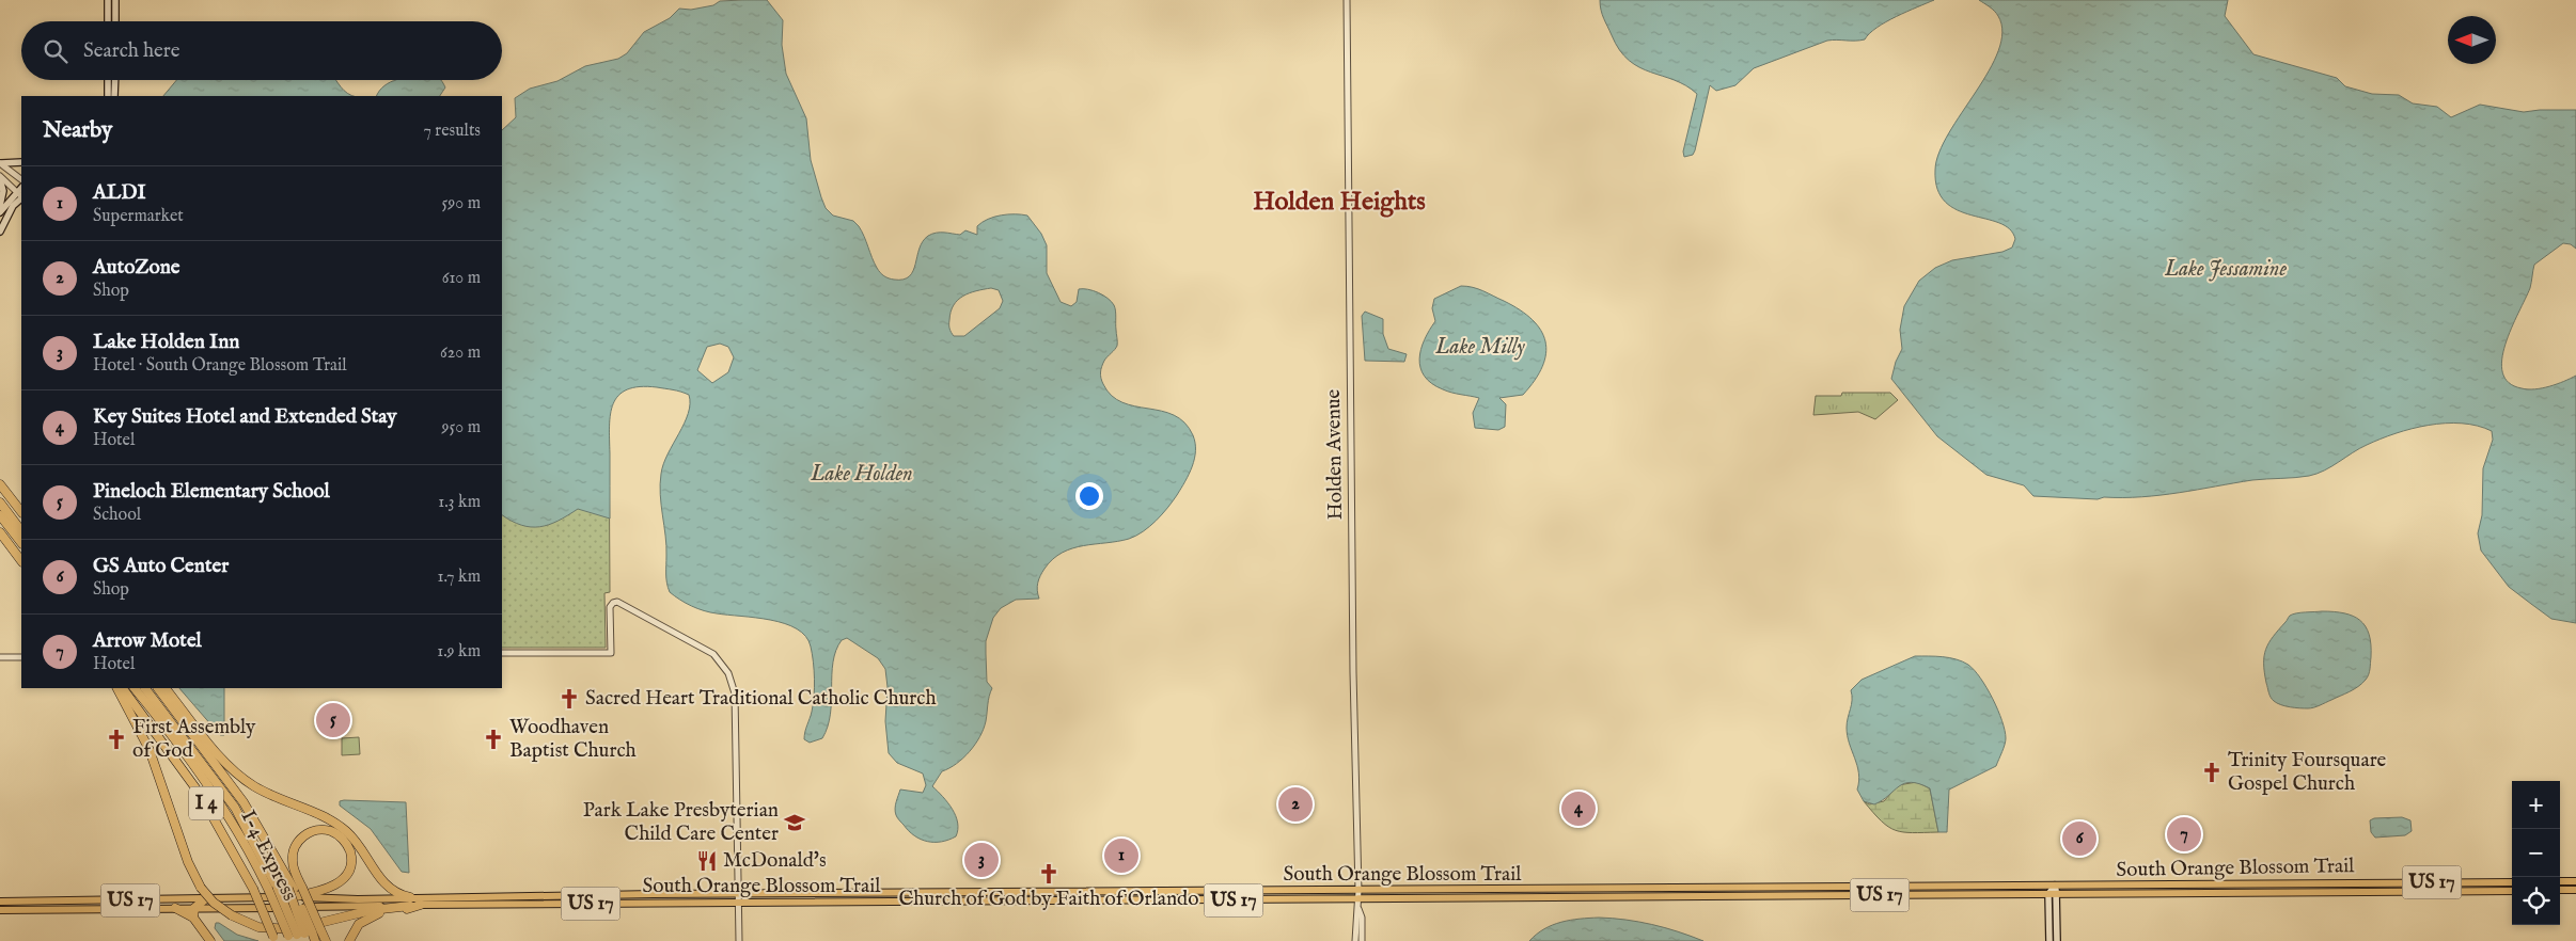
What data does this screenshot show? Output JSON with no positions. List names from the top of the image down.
{
  "streets": {
    "highway": ["I 4", "I-4 Express"],
    "main road": ["South Orange Blossom Trail", "US 17"],
    "street": ["Holden Avenue"]
  },
  "crossings": [
    ["Holden Avenue", "South Orange Blossom Trail"],
    ["I 4", "I-4 Express"],
    ["I 4", "South Orange Blossom Trail"]
  ],
  "districts": ["Holden Heights"],
  "water": ["Lake Jessamine", "Lake Milly", "Lake Holden"],
  "places": {
    "church": [
      "Sacred Heart Traditional Catholic Church",
      "First Assembly of God",
      "Woodhaven Baptist Church",
      "Trinity Foursquare Gospel Church",
      "Church of God by Faith of Orlando"
    ],
    "school or university": ["Park Lake Presbyterian Child Care Center"],
    "restaurant": ["McDonald's"]
  },
  "north": "left",
  "page": {
    "search": "Search here",
    "heading": ["Nearby", "7 results"],
    "list": [
      {
        "mark": "1",
        "name": "ALDI",
        "note": "Supermarket",
        "value": "590 m"
      },
      {
        "mark": "2",
        "name": "AutoZone",
        "note": "Shop",
        "value": "610 m"
      },
      {
        "mark": "3",
        "name": "Lake Holden Inn",
        "note": "Hotel · South Orange Blossom Trail",
        "value": "620 m"
      },
      {
        "mark": "4",
        "name": "Key Suites Hotel and Extended Stay",
        "note": "Hotel",
        "value": "950 m"
      },
      {
        "mark": "5",
        "name": "Pineloch Elementary School",
        "note": "School",
        "value": "1.3 km"
      },
      {
        "mark": "6",
        "name": "GS Auto Center",
        "note": "Shop",
        "value": "1.7 km"
      },
      {
        "mark": "7",
        "name": "Arrow Motel",
        "note": "Hotel",
        "value": "1.9 km"
      }
    ],
    "pins": [
      "5",
      "2",
      "4",
      "7",
      "6",
      "1",
      "3"
    ],
    "map_buttons": ["+", "−"]
  }
}
